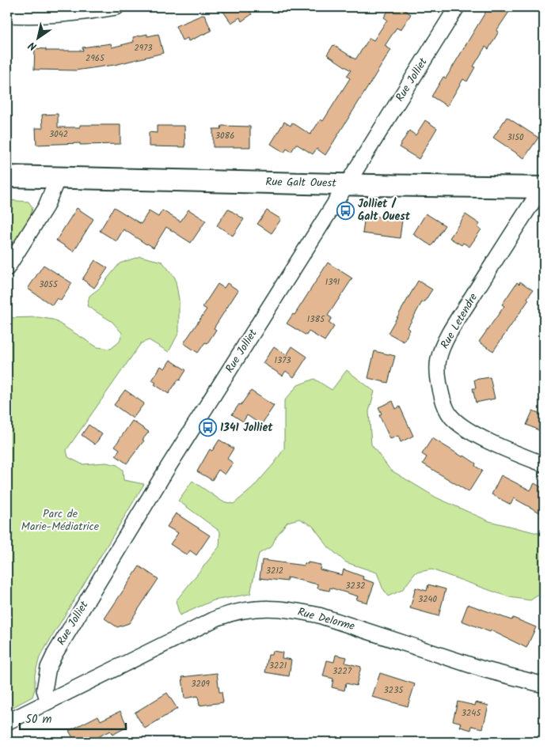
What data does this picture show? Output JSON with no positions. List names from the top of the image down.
{
  "streets": {
    "street": [
      "Rue Jolliet",
      "Rue Galt Ouest",
      "Rue Letendre",
      "Rue Delorme"
    ]
  },
  "crossings": [
    ["Rue Jolliet", "Rue Galt Ouest"],
    ["Rue Jolliet", "Rue Delorme"],
    ["Rue Galt Ouest", "Rue Letendre"]
  ],
  "parks": ["Parc de Marie-Médiatrice"],
  "places": {
    "bus stop": ["Jolliet / Galt Ouest", "1341 Jolliet"]
  },
  "house_numbers": [
    "2973",
    "2965",
    "3042",
    "3086",
    "3150",
    "1391",
    "3055",
    "1385",
    "1373",
    "3212",
    "3232",
    "3240",
    "3221",
    "3227",
    "3209",
    "3235",
    "3245"
  ],
  "scale_bar": "50 m",
  "north": "bottom left"
}
